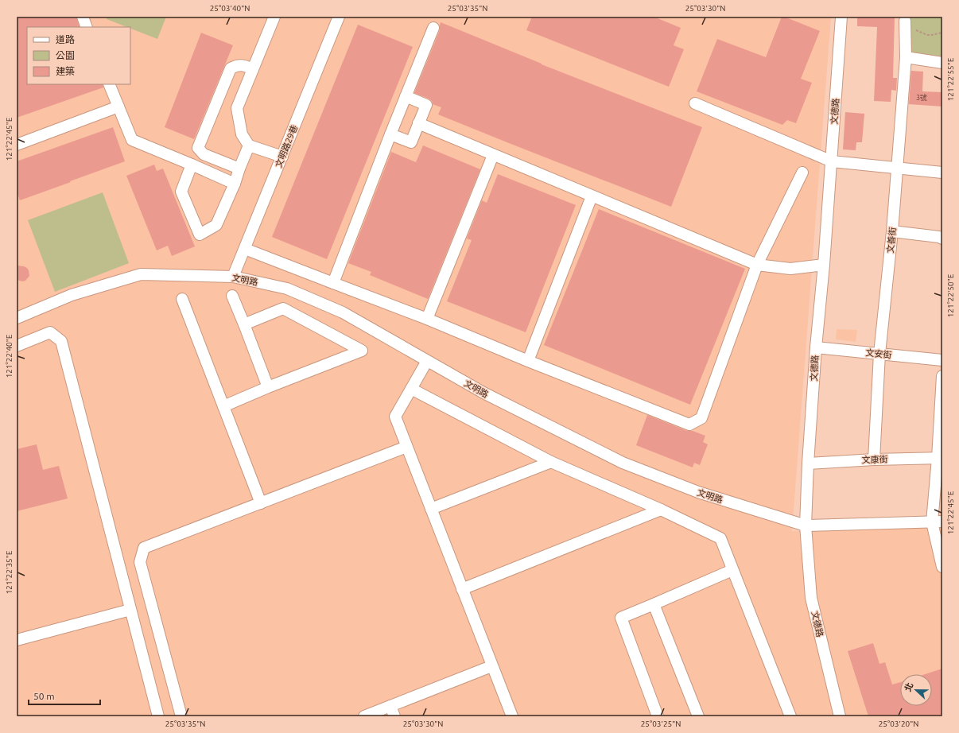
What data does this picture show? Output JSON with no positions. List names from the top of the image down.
{
  "streets": {
    "street": [
      "文德路",
      "文明路29巷",
      "文善街",
      "文明路",
      "文安街",
      "文康街"
    ]
  },
  "crossings": [
    ["文德路", "文明路"],
    ["文德路", "文安街"],
    ["文德路", "文康街"],
    ["文明路29巷", "文明路"],
    ["文善街", "文安街"],
    ["文善街", "文康街"]
  ],
  "house_numbers": ["3號"],
  "legend": ["道路", "公園", "建築"],
  "scale_bar": "50 m",
  "north": "left",
  "coordinates": [
    "25°03'40\"N",
    "25°03'35\"N",
    "25°03'30\"N",
    "121°22'55\"E",
    "121°22'45\"E",
    "121°22'50\"E",
    "121°22'40\"E",
    "121°22'35\"E",
    "25°03'25\"N",
    "25°03'20\"N"
  ]
}
